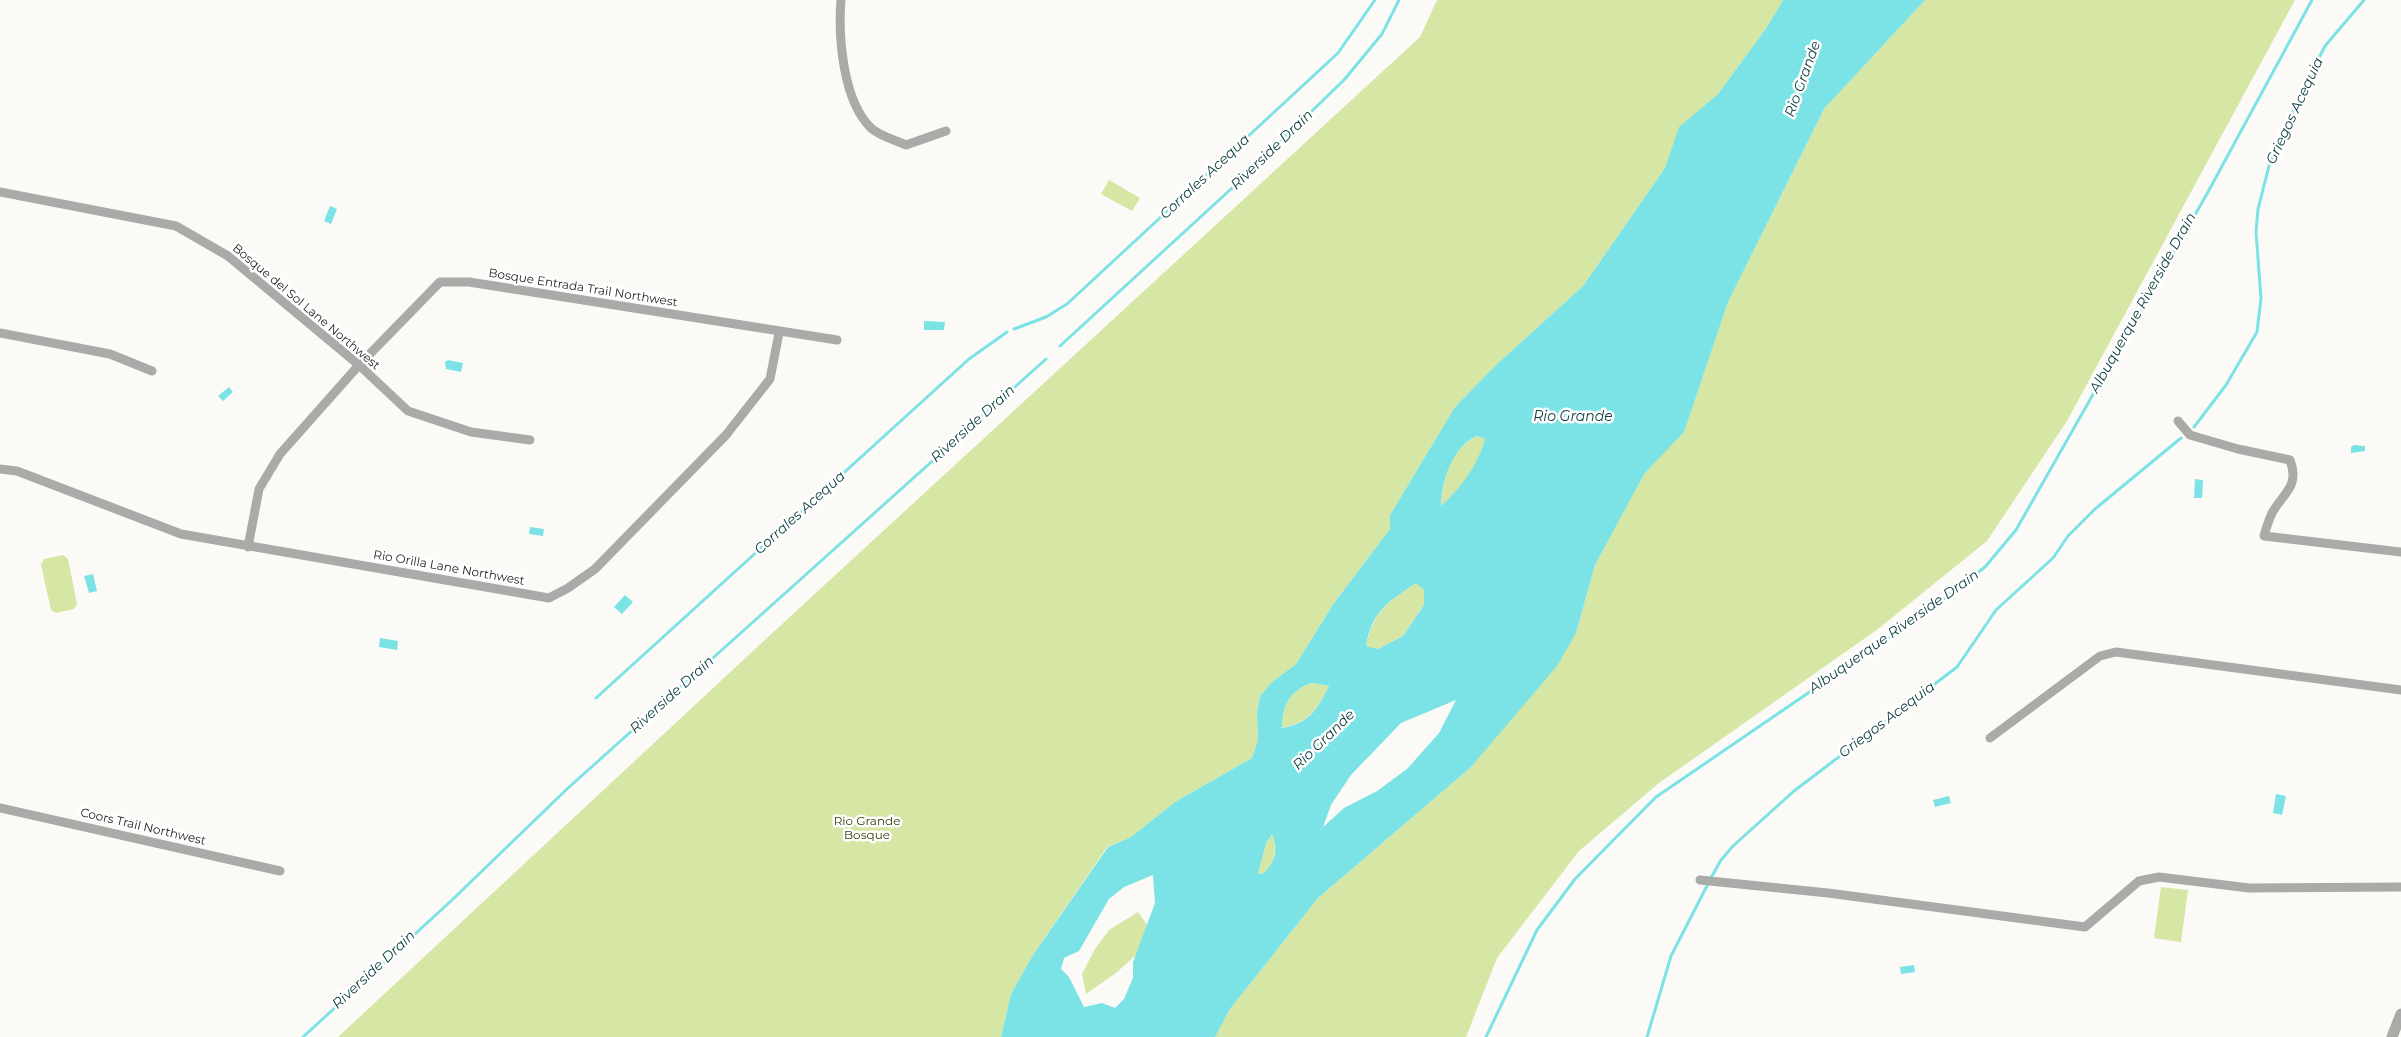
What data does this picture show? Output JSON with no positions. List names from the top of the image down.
{
  "streets": {
    "street": [
      "Bosque Entrada Trail Northwest",
      "Bosque del Sol Lane Northwest",
      "Rio Orilla Lane Northwest",
      "Coors Trail Northwest"
    ]
  },
  "crossings": [
    ["Bosque Entrada Trail Northwest", "Bosque del Sol Lane Northwest"],
    ["Bosque Entrada Trail Northwest", "Rio Orilla Lane Northwest"]
  ],
  "water": [
    "Rio Grande",
    "Griegos Acequia",
    "Riverside Drain",
    "Corrales Acequa",
    "Albuquerque Riverside Drain"
  ],
  "parks": ["Rio Grande Bosque"]
}
